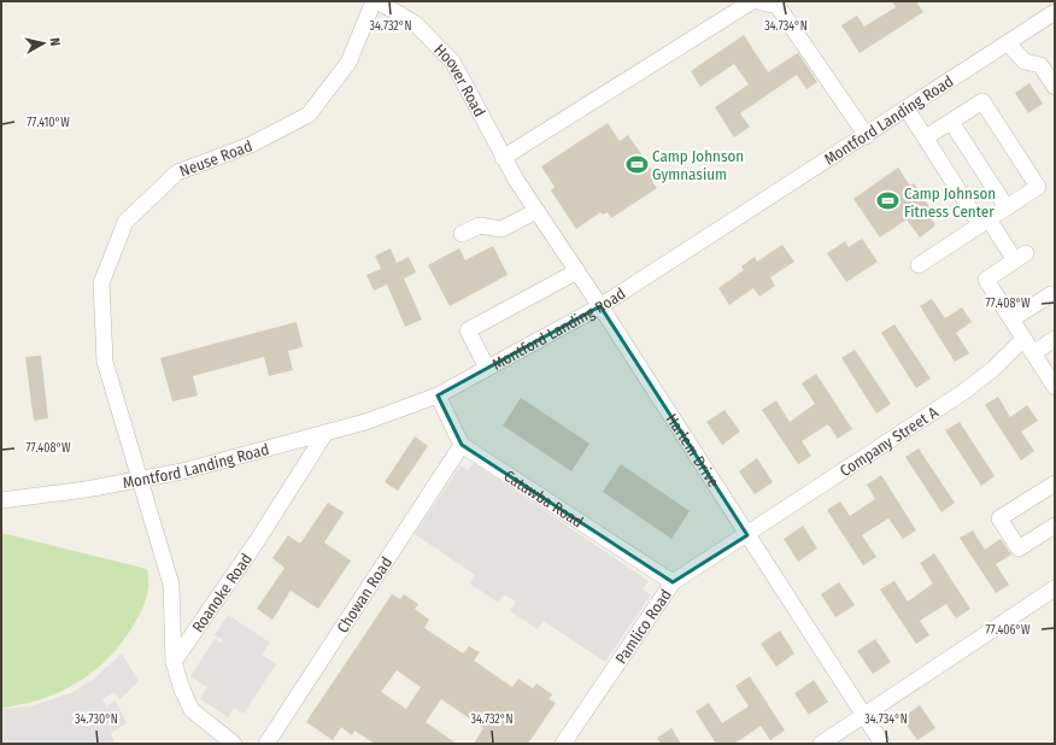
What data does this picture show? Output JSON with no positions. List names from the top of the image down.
{
  "streets": {
    "street": [
      "Hoover Road",
      "Montford Landing Road",
      "Neuse Road",
      "Company Street A",
      "Harlem Drive",
      "Catawba Road",
      "Roanoke Road",
      "Chowan Road",
      "Pamlico Road"
    ]
  },
  "crossings": [
    ["Hoover Road", "Harlem Drive"],
    ["Montford Landing Road", "Neuse Road"],
    ["Montford Landing Road", "Harlem Drive"],
    ["Montford Landing Road", "Roanoke Road"],
    ["Neuse Road", "Roanoke Road"],
    ["Company Street A", "Harlem Drive"],
    ["Company Street A", "Pamlico Road"],
    ["Harlem Drive", "Pamlico Road"],
    ["Catawba Road", "Chowan Road"],
    ["Catawba Road", "Pamlico Road"]
  ],
  "places": {
    "sports": ["Camp Johnson Gymnasium", "Camp Johnson Fitness Center"]
  },
  "north": "right",
  "coordinates": [
    "34.732°N",
    "34.734°N",
    "77.410°W",
    "77.408°W",
    "77.406°W",
    "34.730°N"
  ]
}
